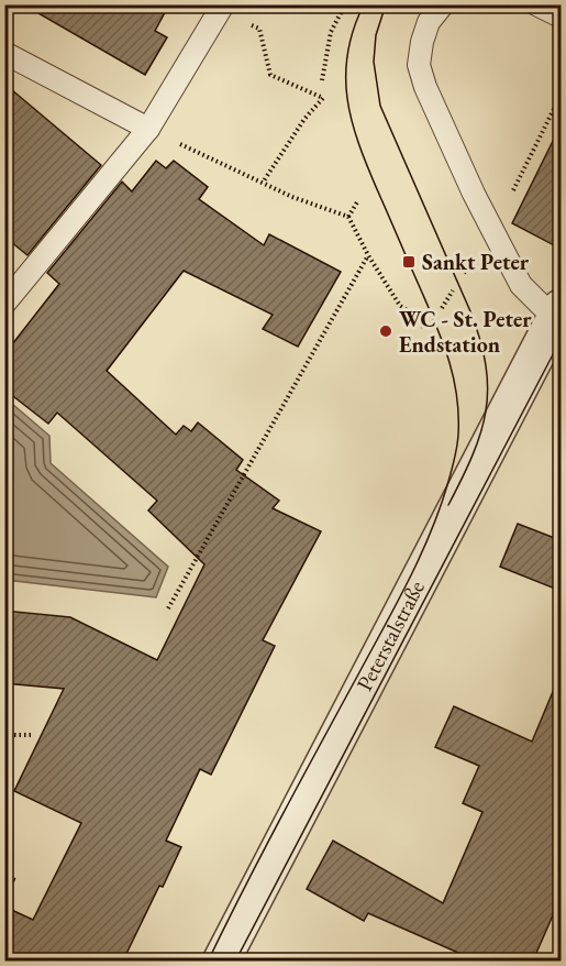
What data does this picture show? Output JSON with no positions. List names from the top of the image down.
{
  "streets": {
    "street": ["Peterstalstraße"]
  },
  "places": {
    "transit": ["Sankt Peter"],
    "other": ["WC - St. Peter Endstation"]
  }
}
